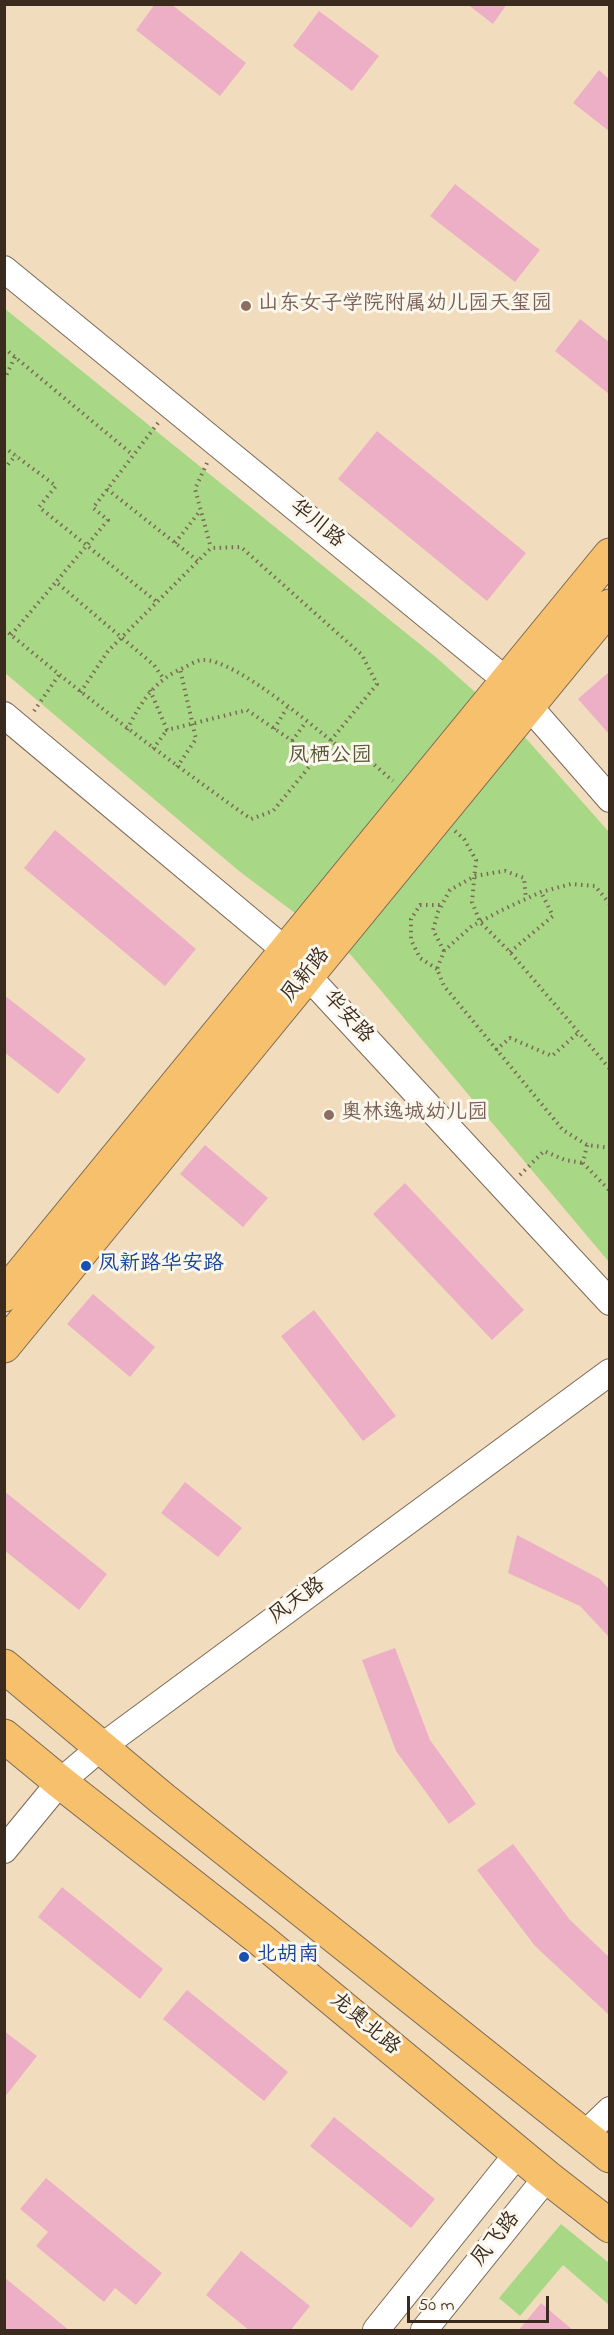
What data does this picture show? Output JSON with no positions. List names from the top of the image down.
{
  "streets": {
    "main road": ["凤新路", "龙奥北路"],
    "street": [
      "华川路",
      "华安路",
      "风天路",
      "凤飞路"
    ]
  },
  "crossings": [
    ["华川路", "凤新路"],
    ["凤新路", "华安路"],
    ["风天路", "龙奥北路"],
    ["龙奥北路", "凤飞路"]
  ],
  "parks": ["凤栖公园"],
  "places": [
    "山东女子学院附属幼儿园天玺园",
    "奥林逸城幼儿园",
    "凤新路华安路",
    "北胡南"
  ],
  "scale_bar": "50 m"
}
